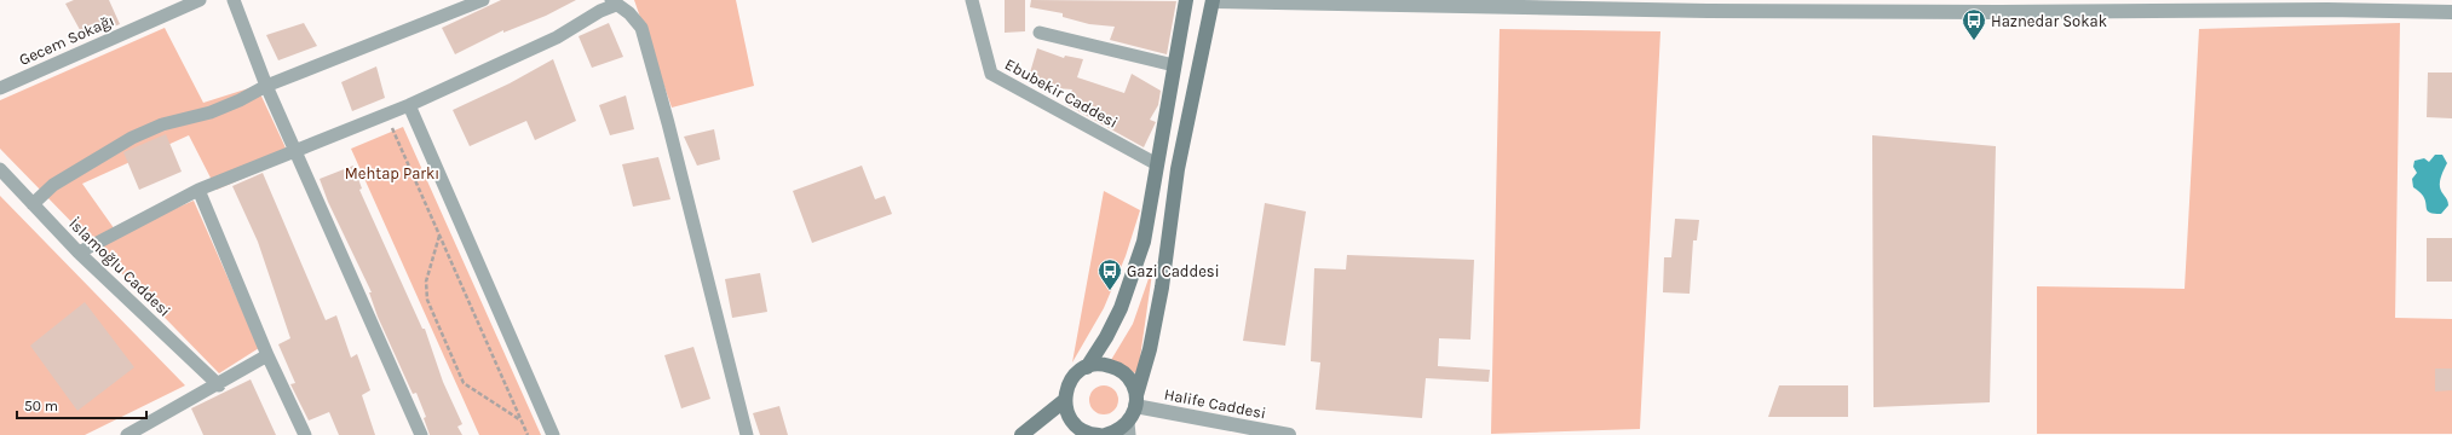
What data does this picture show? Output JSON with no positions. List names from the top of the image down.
{
  "streets": {
    "main road": ["Ebubekir Caddesi"],
    "street": ["Gecem Sokağı", "İslamoğlu Caddesi", "Halife Caddesi"]
  },
  "parks": ["Mehtap Parkı"],
  "places": {
    "bus stop": ["Haznedar Sokak", "Gazi Caddesi"]
  },
  "scale_bar": "50 m"
}
